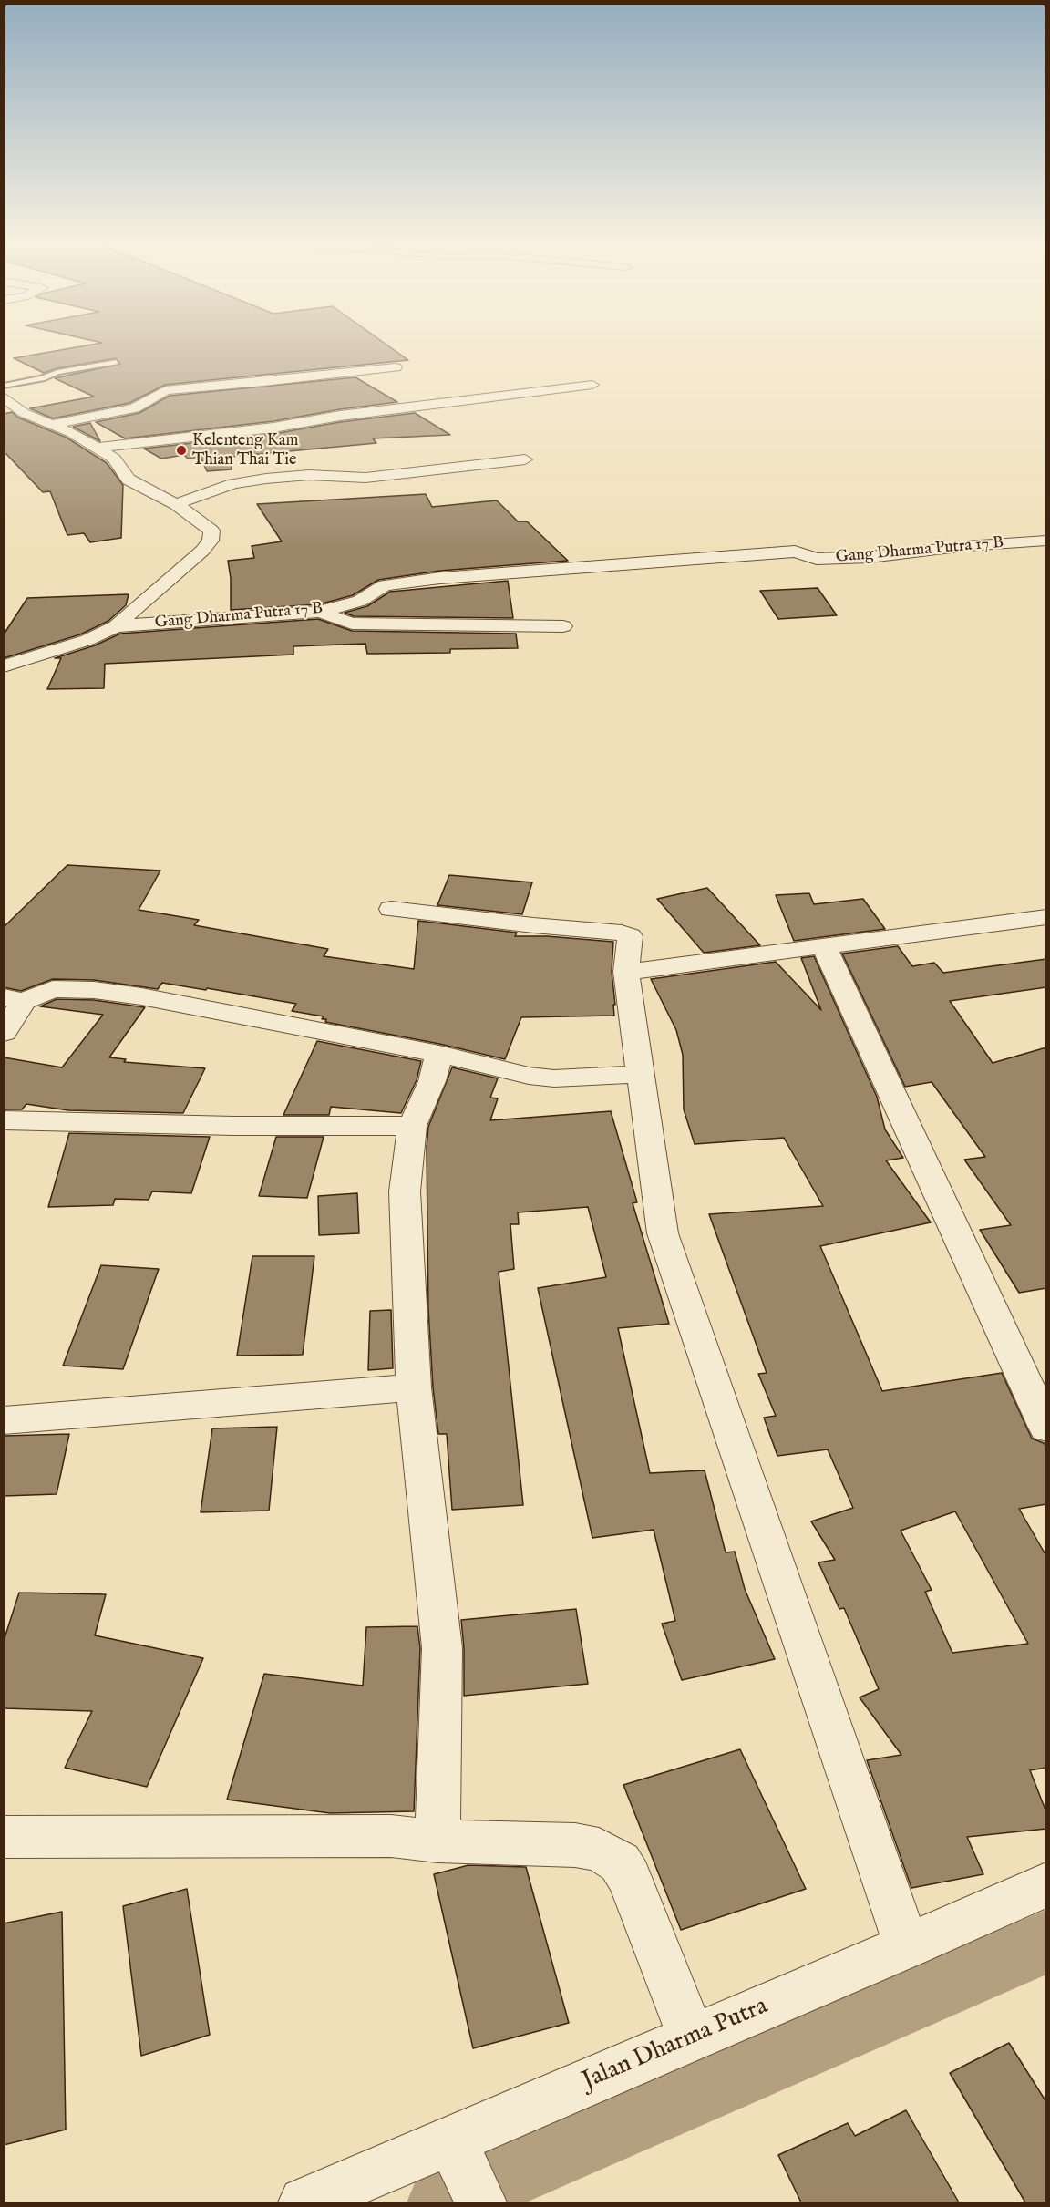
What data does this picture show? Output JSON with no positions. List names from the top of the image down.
{
  "streets": {
    "street": ["Gang Dharma Putra 17 B", "Jalan Dharma Putra"]
  },
  "places": ["Kelenteng Kam Thian Thai Tie"]
}
